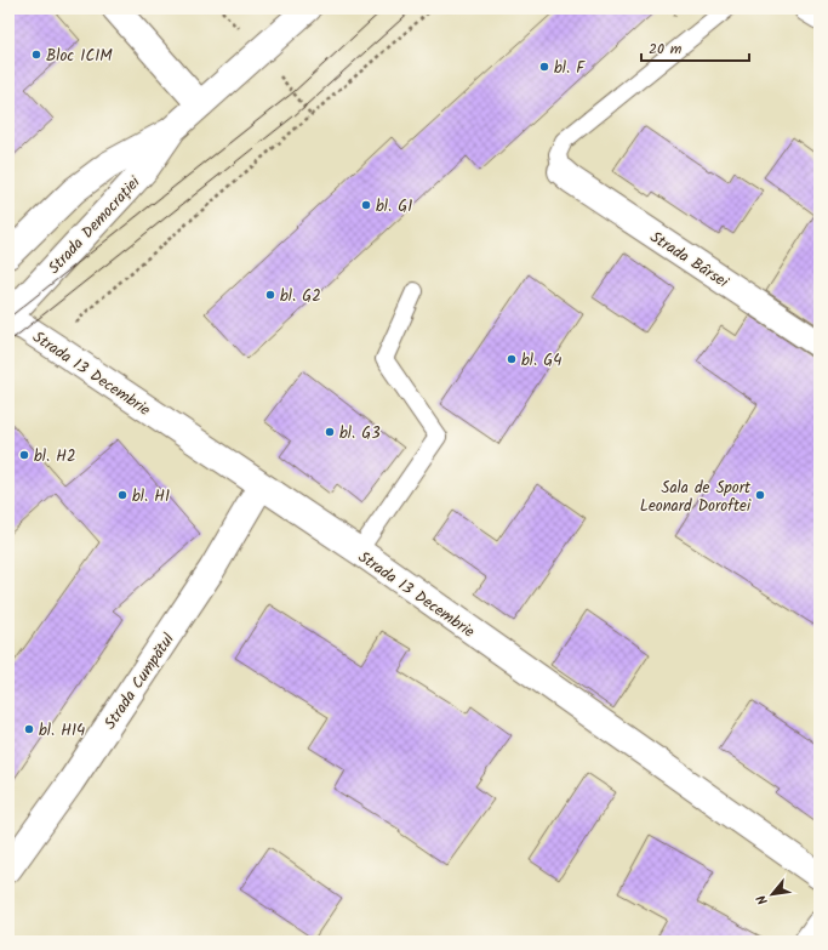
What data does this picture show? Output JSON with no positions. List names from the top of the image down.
{
  "streets": {
    "street": [
      "Strada Democrației",
      "Strada Bârsei",
      "Strada 13 Decembrie",
      "Strada Cumpătul"
    ]
  },
  "crossings": [
    ["Strada Democrației", "Strada 13 Decembrie"],
    ["Strada 13 Decembrie", "Strada Cumpătul"]
  ],
  "places": [
    "Bloc ICIM",
    "bl. F",
    "bl. G1",
    "bl. G2",
    "bl. G4",
    "bl. G3",
    "bl. H2",
    "bl. H1",
    "Sala de Sport Leonard Doroftei",
    "bl. H14"
  ],
  "scale_bar": "20 m",
  "north": "bottom left"
}
